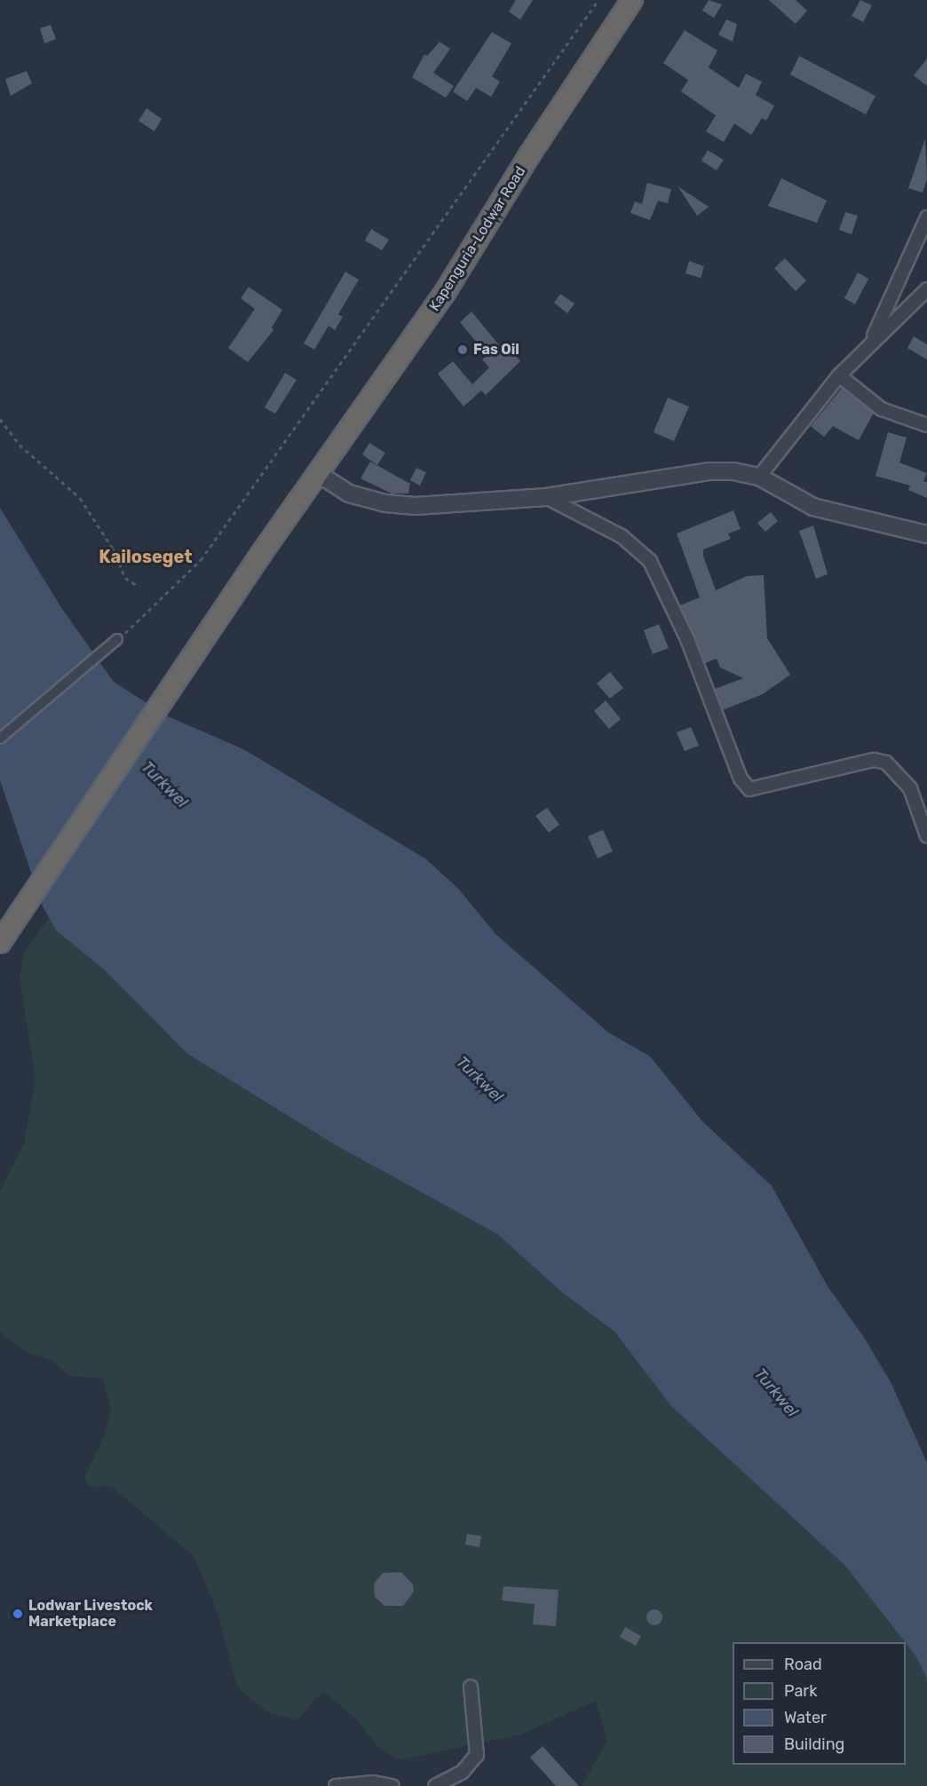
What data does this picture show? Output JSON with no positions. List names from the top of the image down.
{
  "streets": {
    "highway": ["Kapenguria-Lodwar Road"]
  },
  "districts": ["Kailoseget"],
  "water": ["Turkwel"],
  "places": ["Fas Oil", "Lodwar Livestock Marketplace"],
  "legend": [
    "Road",
    "Park",
    "Water",
    "Building"
  ]
}
